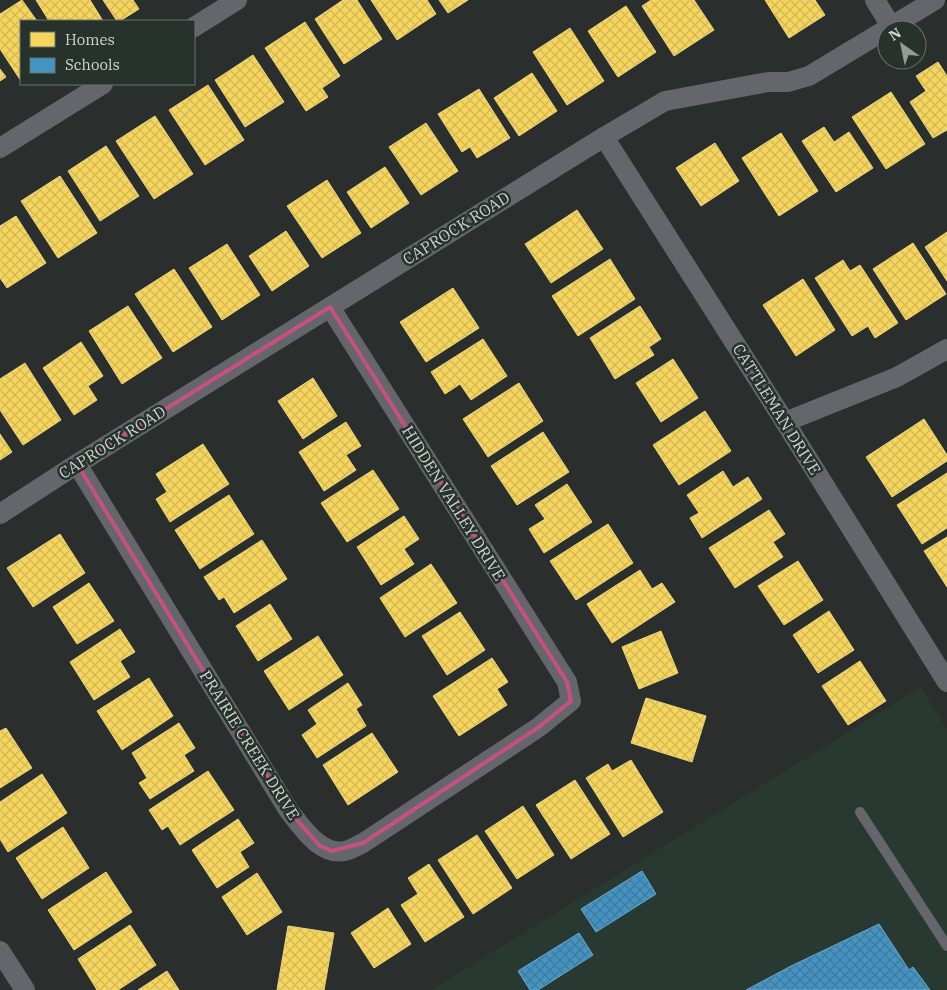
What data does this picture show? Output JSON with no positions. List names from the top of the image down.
{
  "streets": {
    "street": [
      "CAPROCK ROAD",
      "CATTLEMAN DRIVE",
      "HIDDEN VALLEY DRIVE",
      "PRAIRIE CREEK DRIVE"
    ]
  },
  "crossings": [
    ["CAPROCK ROAD", "CATTLEMAN DRIVE"],
    ["CAPROCK ROAD", "HIDDEN VALLEY DRIVE"],
    ["CAPROCK ROAD", "PRAIRIE CREEK DRIVE"],
    ["HIDDEN VALLEY DRIVE", "PRAIRIE CREEK DRIVE"]
  ],
  "legend": ["Homes", "Schools"],
  "north": "top left"
}
